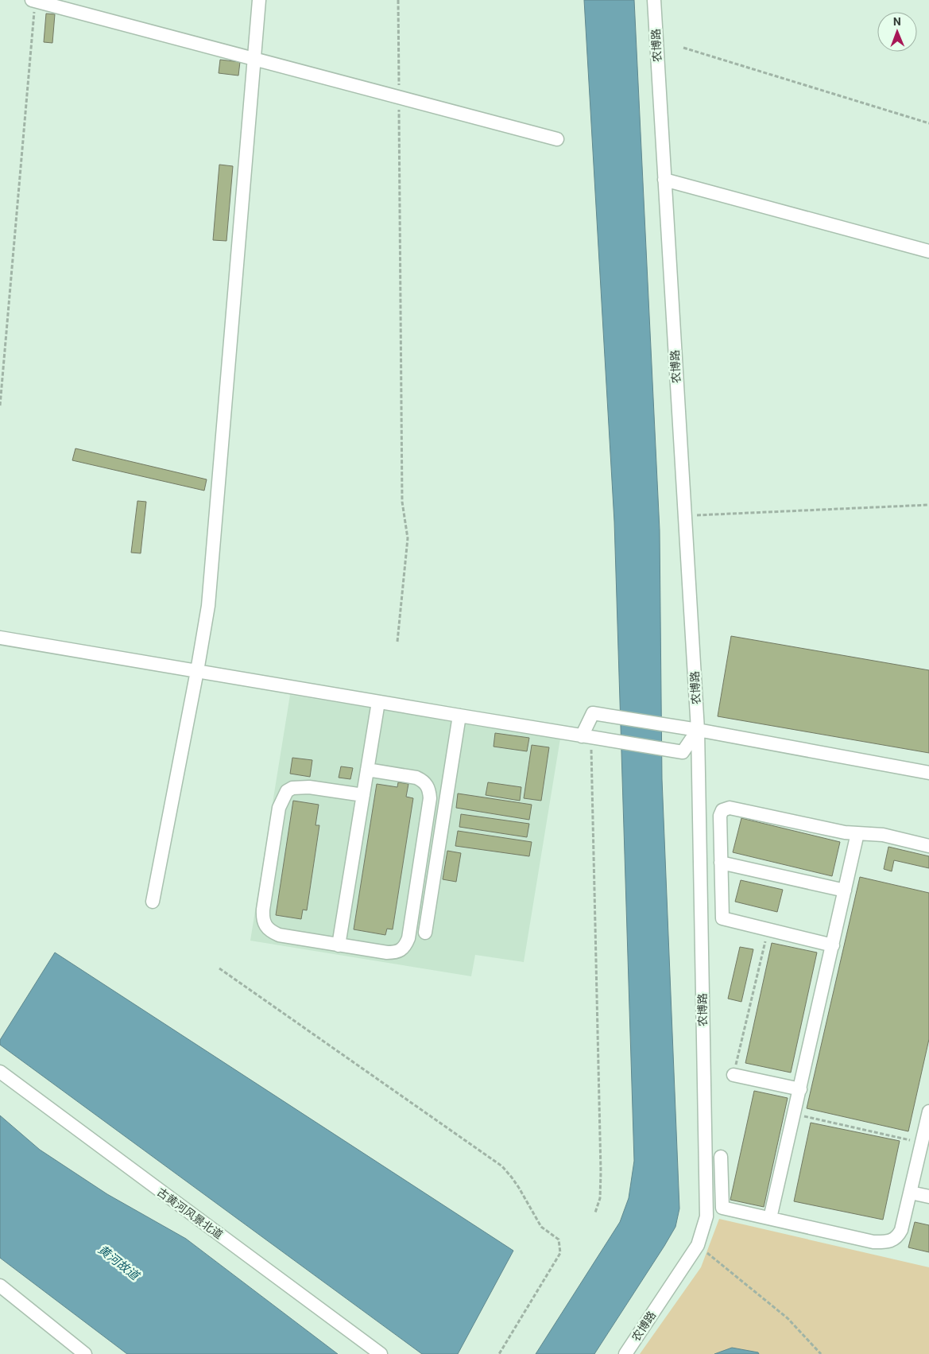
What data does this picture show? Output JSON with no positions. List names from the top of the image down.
{
  "streets": {
    "street": ["农博路", "古黄河风景北道"]
  },
  "water": ["黄河故道"],
  "north": "top"
}
